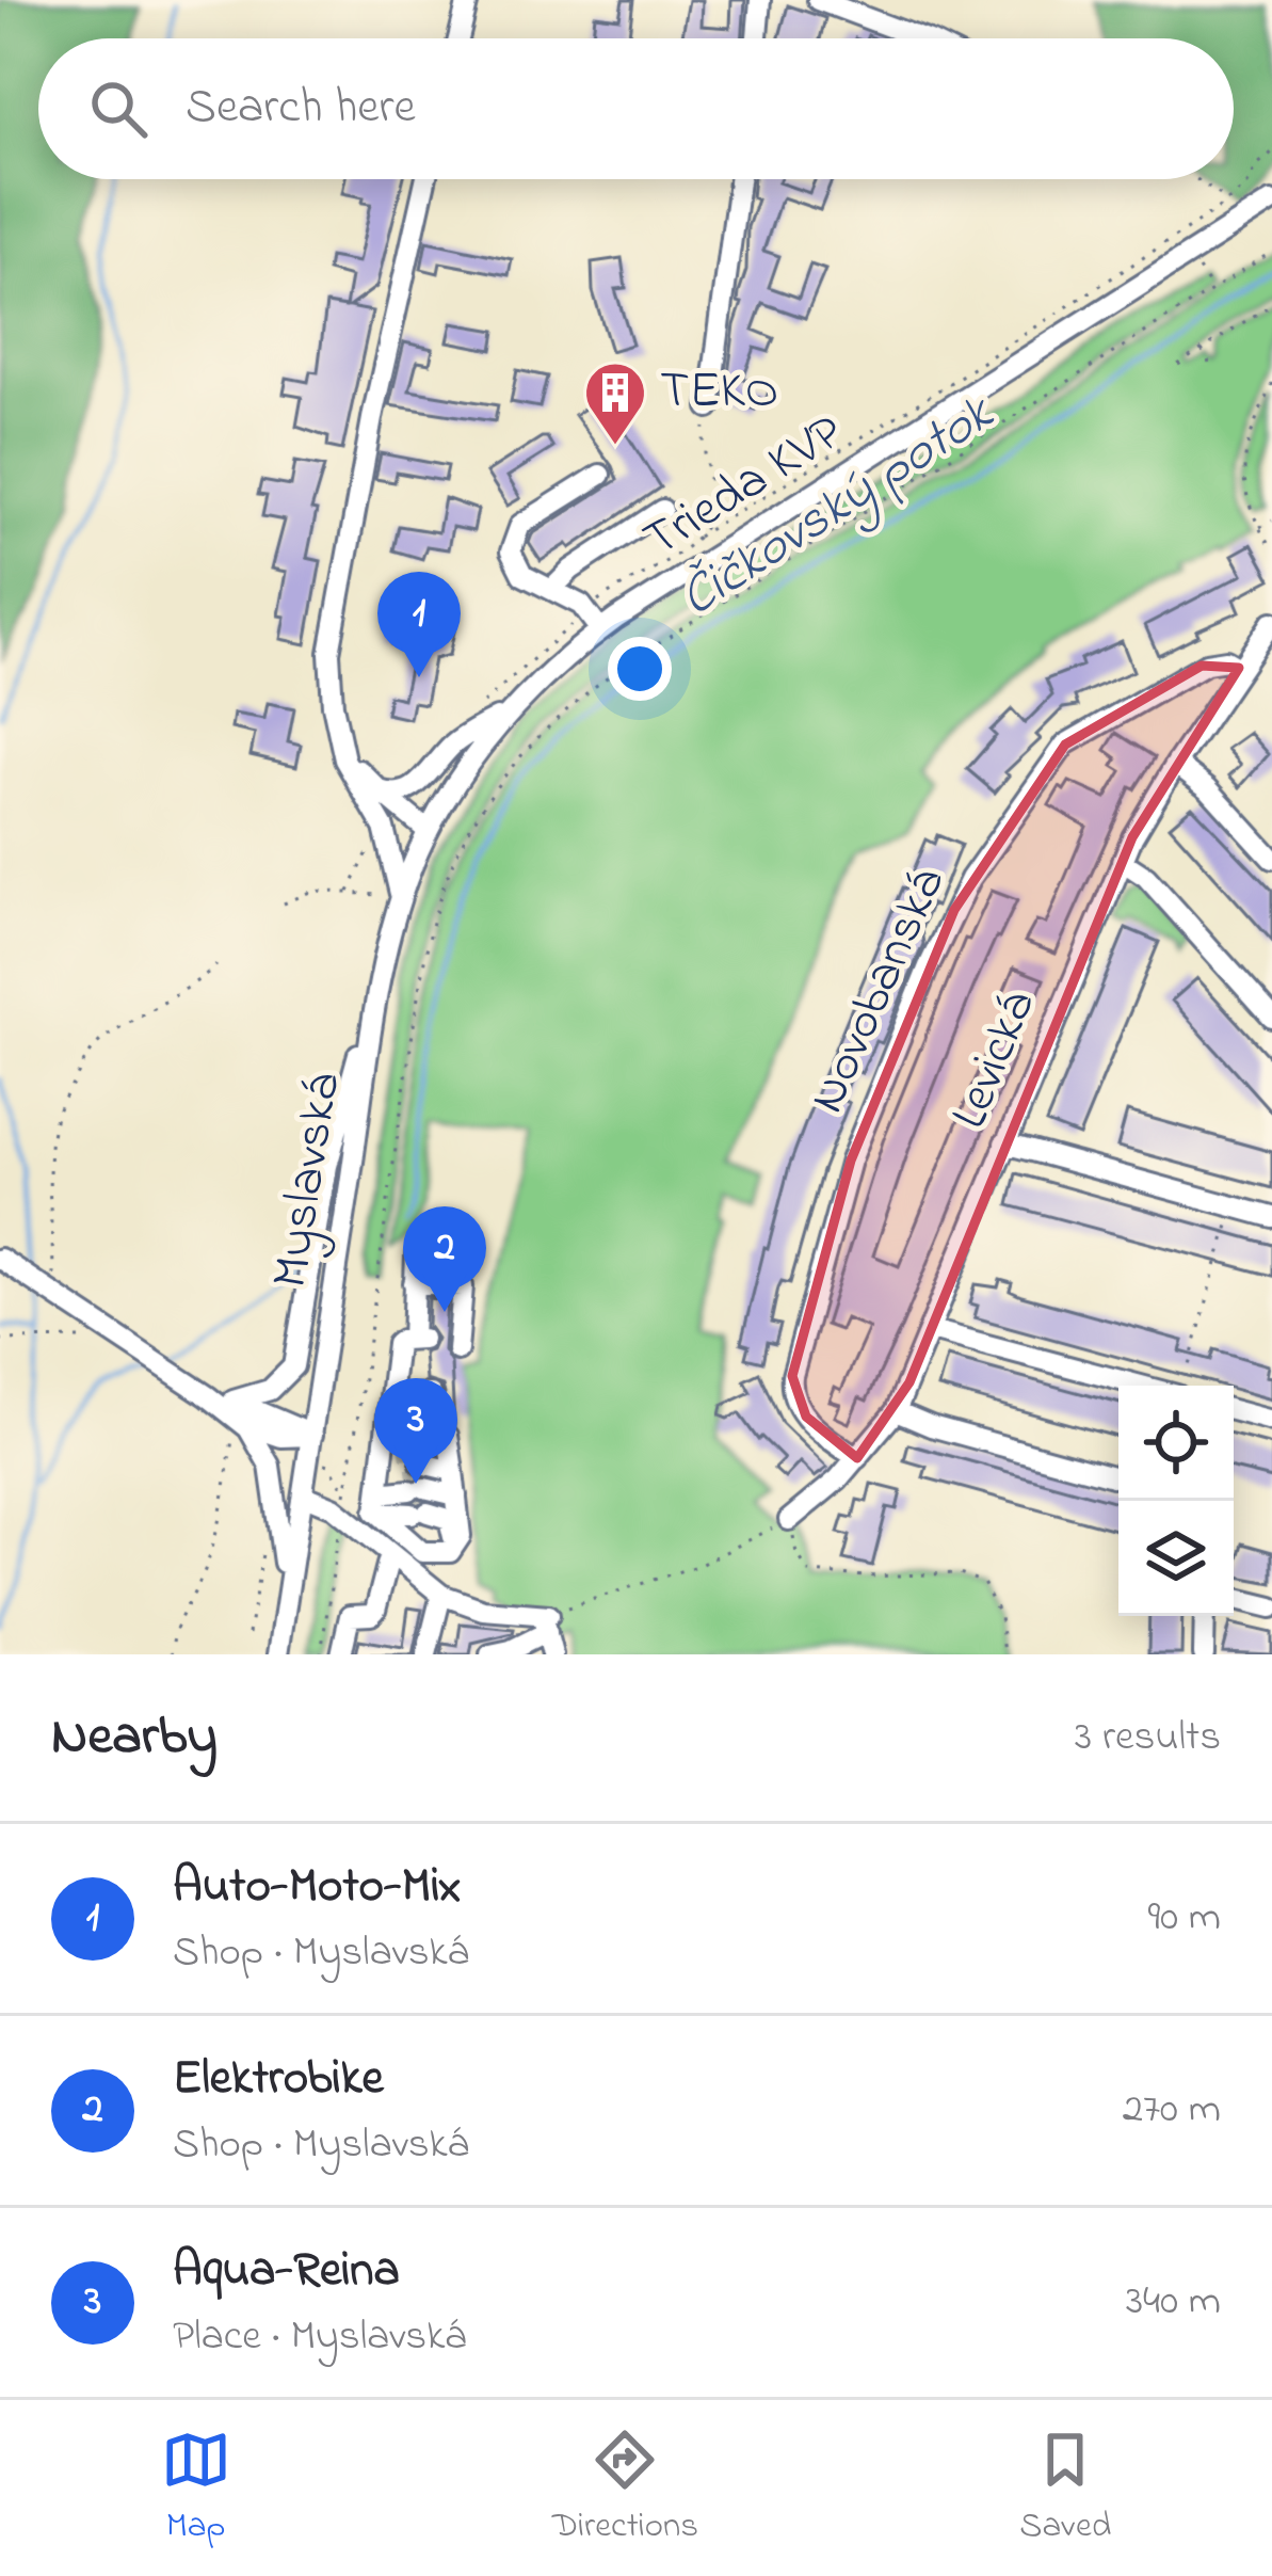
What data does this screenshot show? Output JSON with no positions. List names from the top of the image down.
{
  "streets": {
    "street": [
      "Trieda KVP",
      "Novobanská",
      "Levická",
      "Myslavská"
    ]
  },
  "crossings": [
    ["Trieda KVP", "Myslavská"],
    ["Novobanská", "Levická"]
  ],
  "water": ["Čičkovský potok"],
  "places": {
    "building": ["TEKO"]
  },
  "page": {
    "search": "Search here",
    "pins": ["1", "2", "3"],
    "heading": ["Nearby", "3 results"],
    "list": [
      {
        "mark": "1",
        "name": "Auto-Moto-Mix",
        "note": "Shop · Myslavská",
        "value": "90 m"
      },
      {
        "mark": "2",
        "name": "Elektrobike",
        "note": "Shop · Myslavská",
        "value": "270 m"
      },
      {
        "mark": "3",
        "name": "Aqua-Reina",
        "note": "Place · Myslavská",
        "value": "340 m"
      }
    ],
    "nav": ["Map", "Directions", "Saved"]
  }
}
